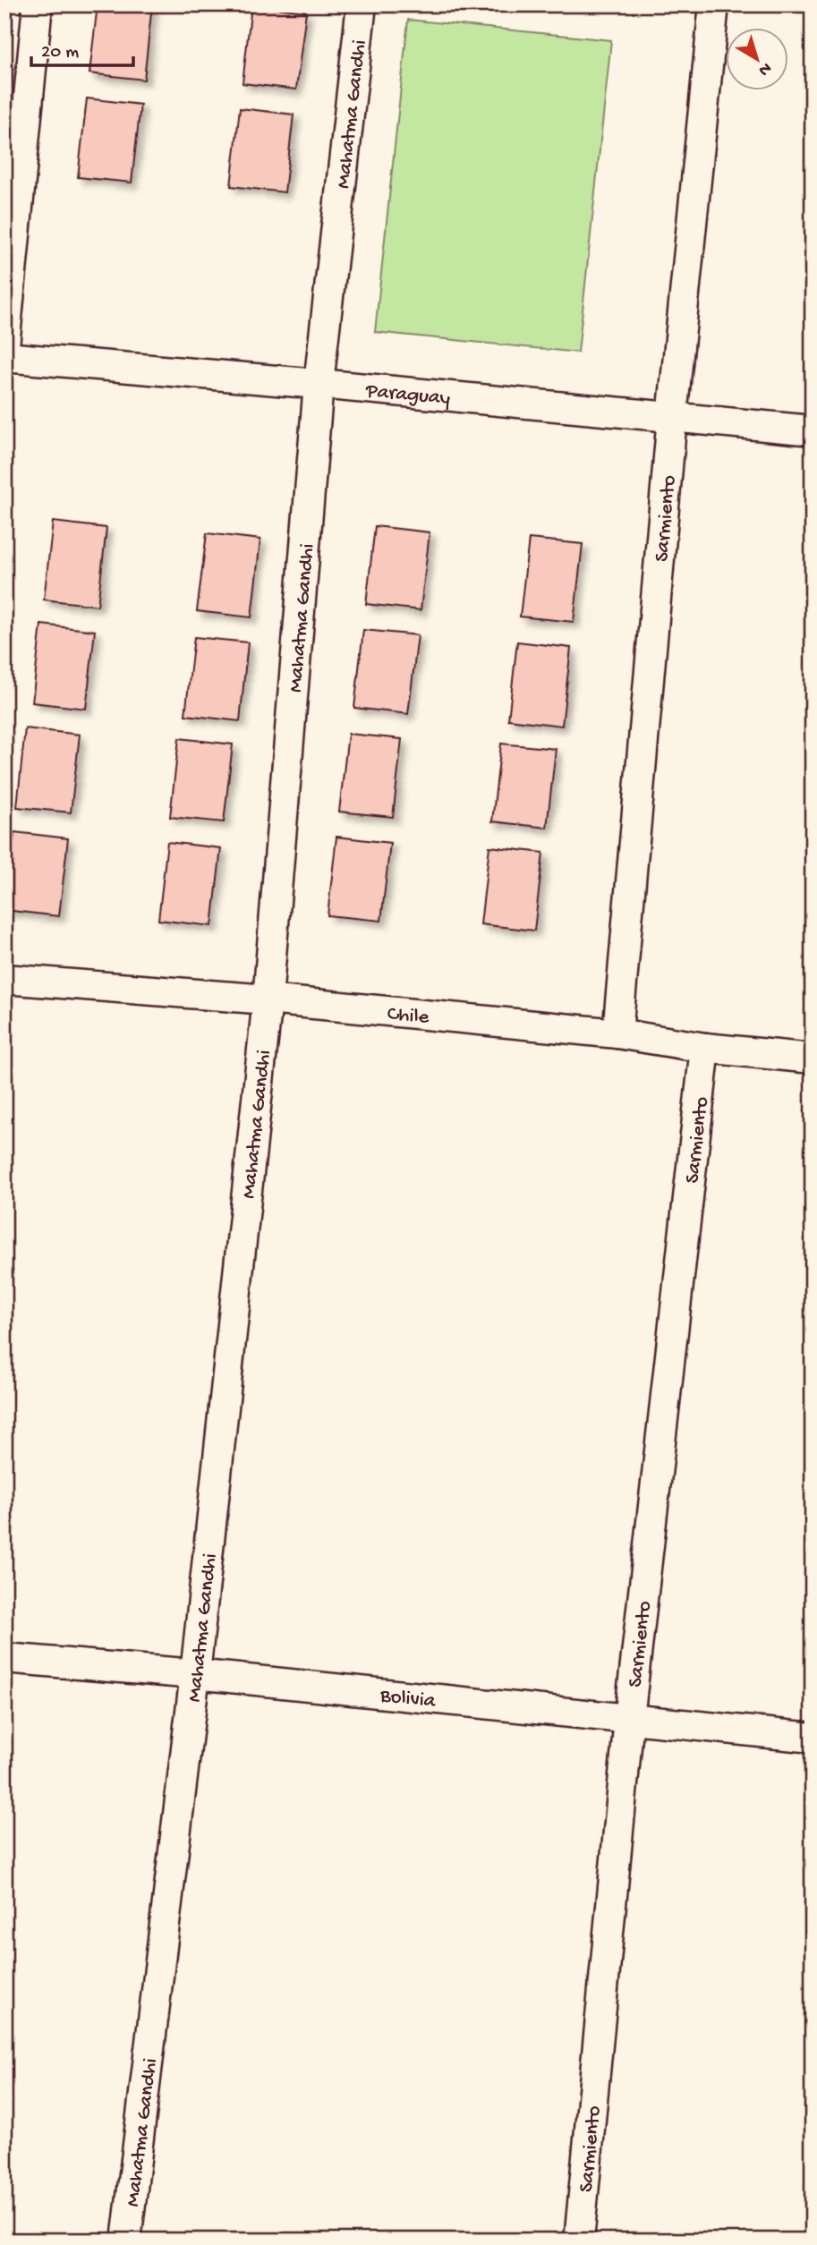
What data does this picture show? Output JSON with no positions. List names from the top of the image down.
{
  "streets": {
    "street": [
      "Mahatma Gandhi",
      "Paraguay",
      "Sarmiento",
      "Chile",
      "Bolivia"
    ]
  },
  "crossings": [
    ["Mahatma Gandhi", "Paraguay"],
    ["Mahatma Gandhi", "Chile"],
    ["Mahatma Gandhi", "Bolivia"],
    ["Paraguay", "Sarmiento"],
    ["Sarmiento", "Chile"],
    ["Sarmiento", "Bolivia"]
  ],
  "scale_bar": "20 m",
  "north": "bottom right"
}
